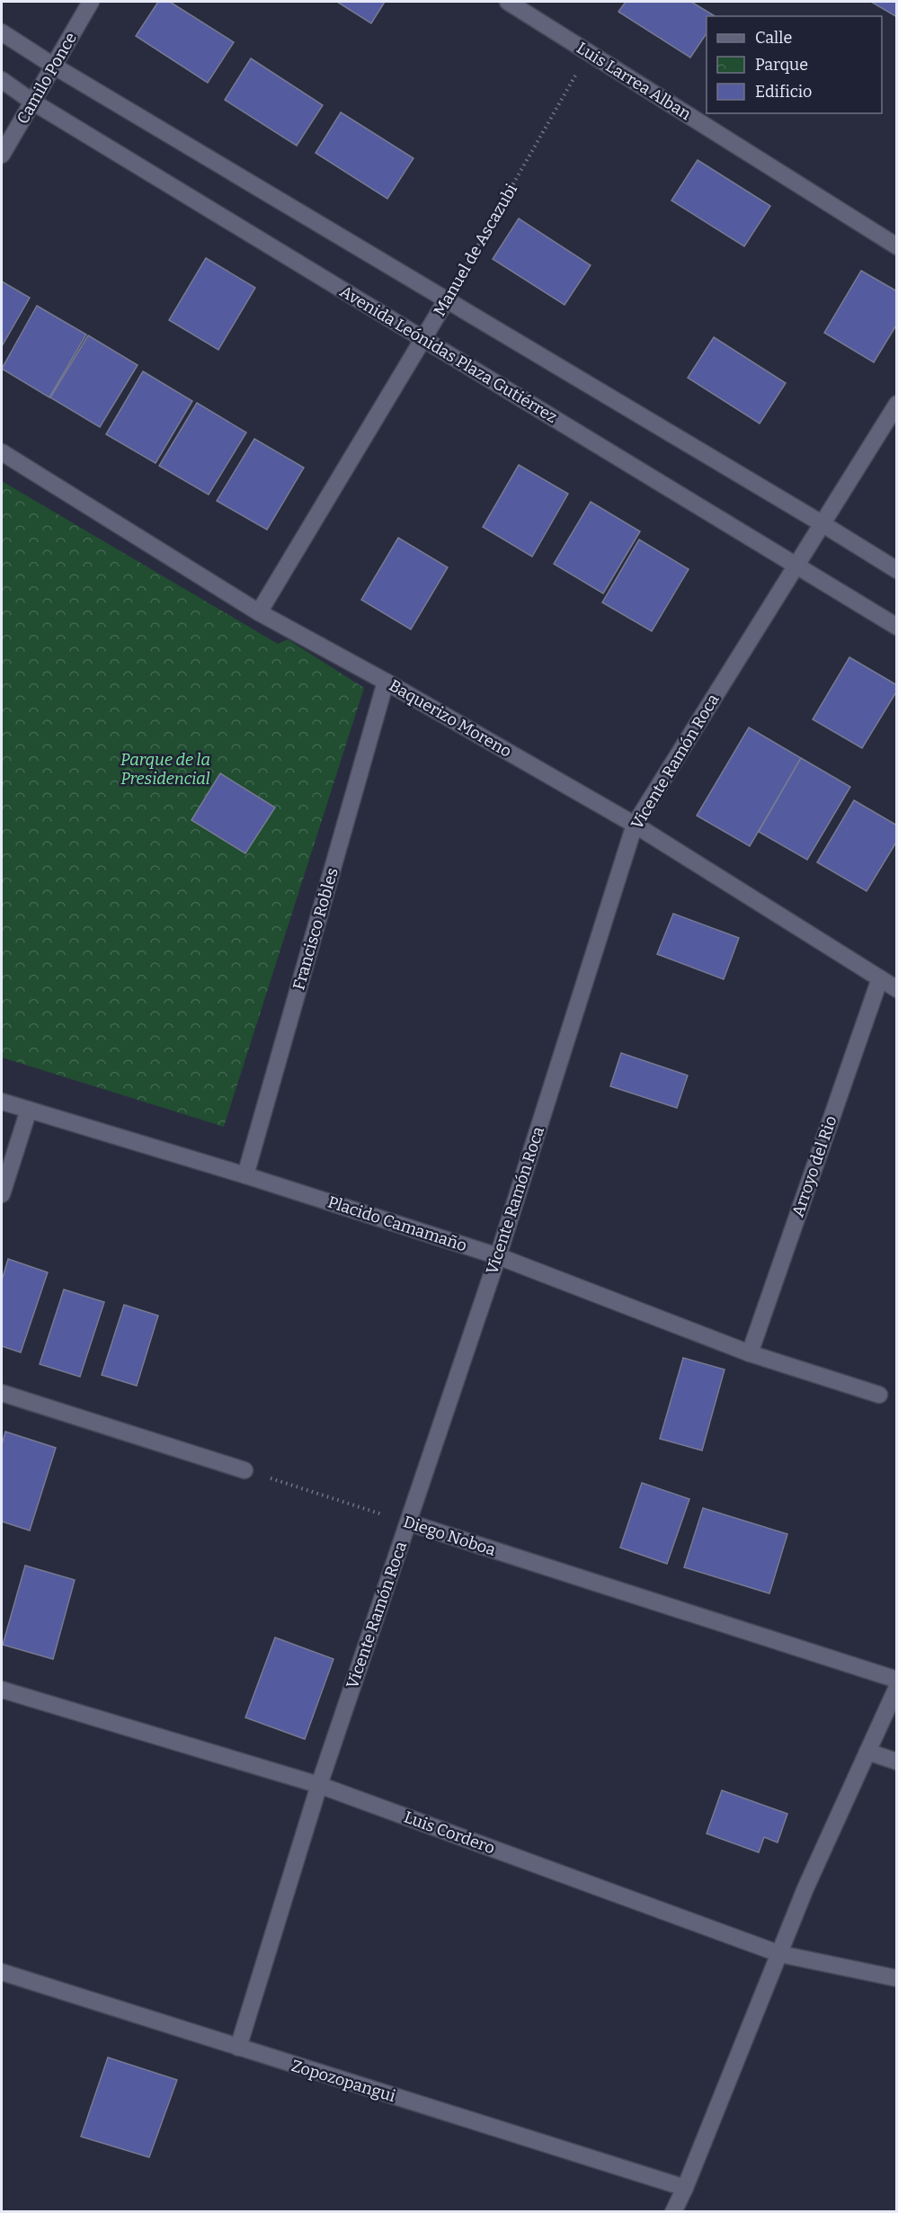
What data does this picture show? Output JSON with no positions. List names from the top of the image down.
{
  "streets": {
    "street": [
      "Camilo Ponce",
      "Luis Larrea Alban",
      "Manuel de Ascazubi",
      "Avenida Leónidas Plaza Gutiérrez",
      "Baquerizo Moreno",
      "Vicente Ramón Roca",
      "Francisco Robles",
      "Arroyo del Rio",
      "Placido Camamaño",
      "Diego Noboa",
      "Luis Cordero",
      "Zopozopangui"
    ]
  },
  "crossings": [
    ["Camilo Ponce", "Avenida Leónidas Plaza Gutiérrez"],
    ["Luis Larrea Alban", "Manuel de Ascazubi"],
    ["Manuel de Ascazubi", "Avenida Leónidas Plaza Gutiérrez"],
    ["Manuel de Ascazubi", "Baquerizo Moreno"],
    ["Avenida Leónidas Plaza Gutiérrez", "Vicente Ramón Roca"],
    ["Baquerizo Moreno", "Vicente Ramón Roca"],
    ["Baquerizo Moreno", "Francisco Robles"],
    ["Baquerizo Moreno", "Arroyo del Rio"],
    ["Vicente Ramón Roca", "Placido Camamaño"],
    ["Vicente Ramón Roca", "Diego Noboa"],
    ["Vicente Ramón Roca", "Luis Cordero"],
    ["Vicente Ramón Roca", "Zopozopangui"],
    ["Francisco Robles", "Placido Camamaño"],
    ["Arroyo del Rio", "Placido Camamaño"]
  ],
  "parks": ["Parque de la Presidencial"],
  "legend": ["Calle", "Parque", "Edificio"]
}
